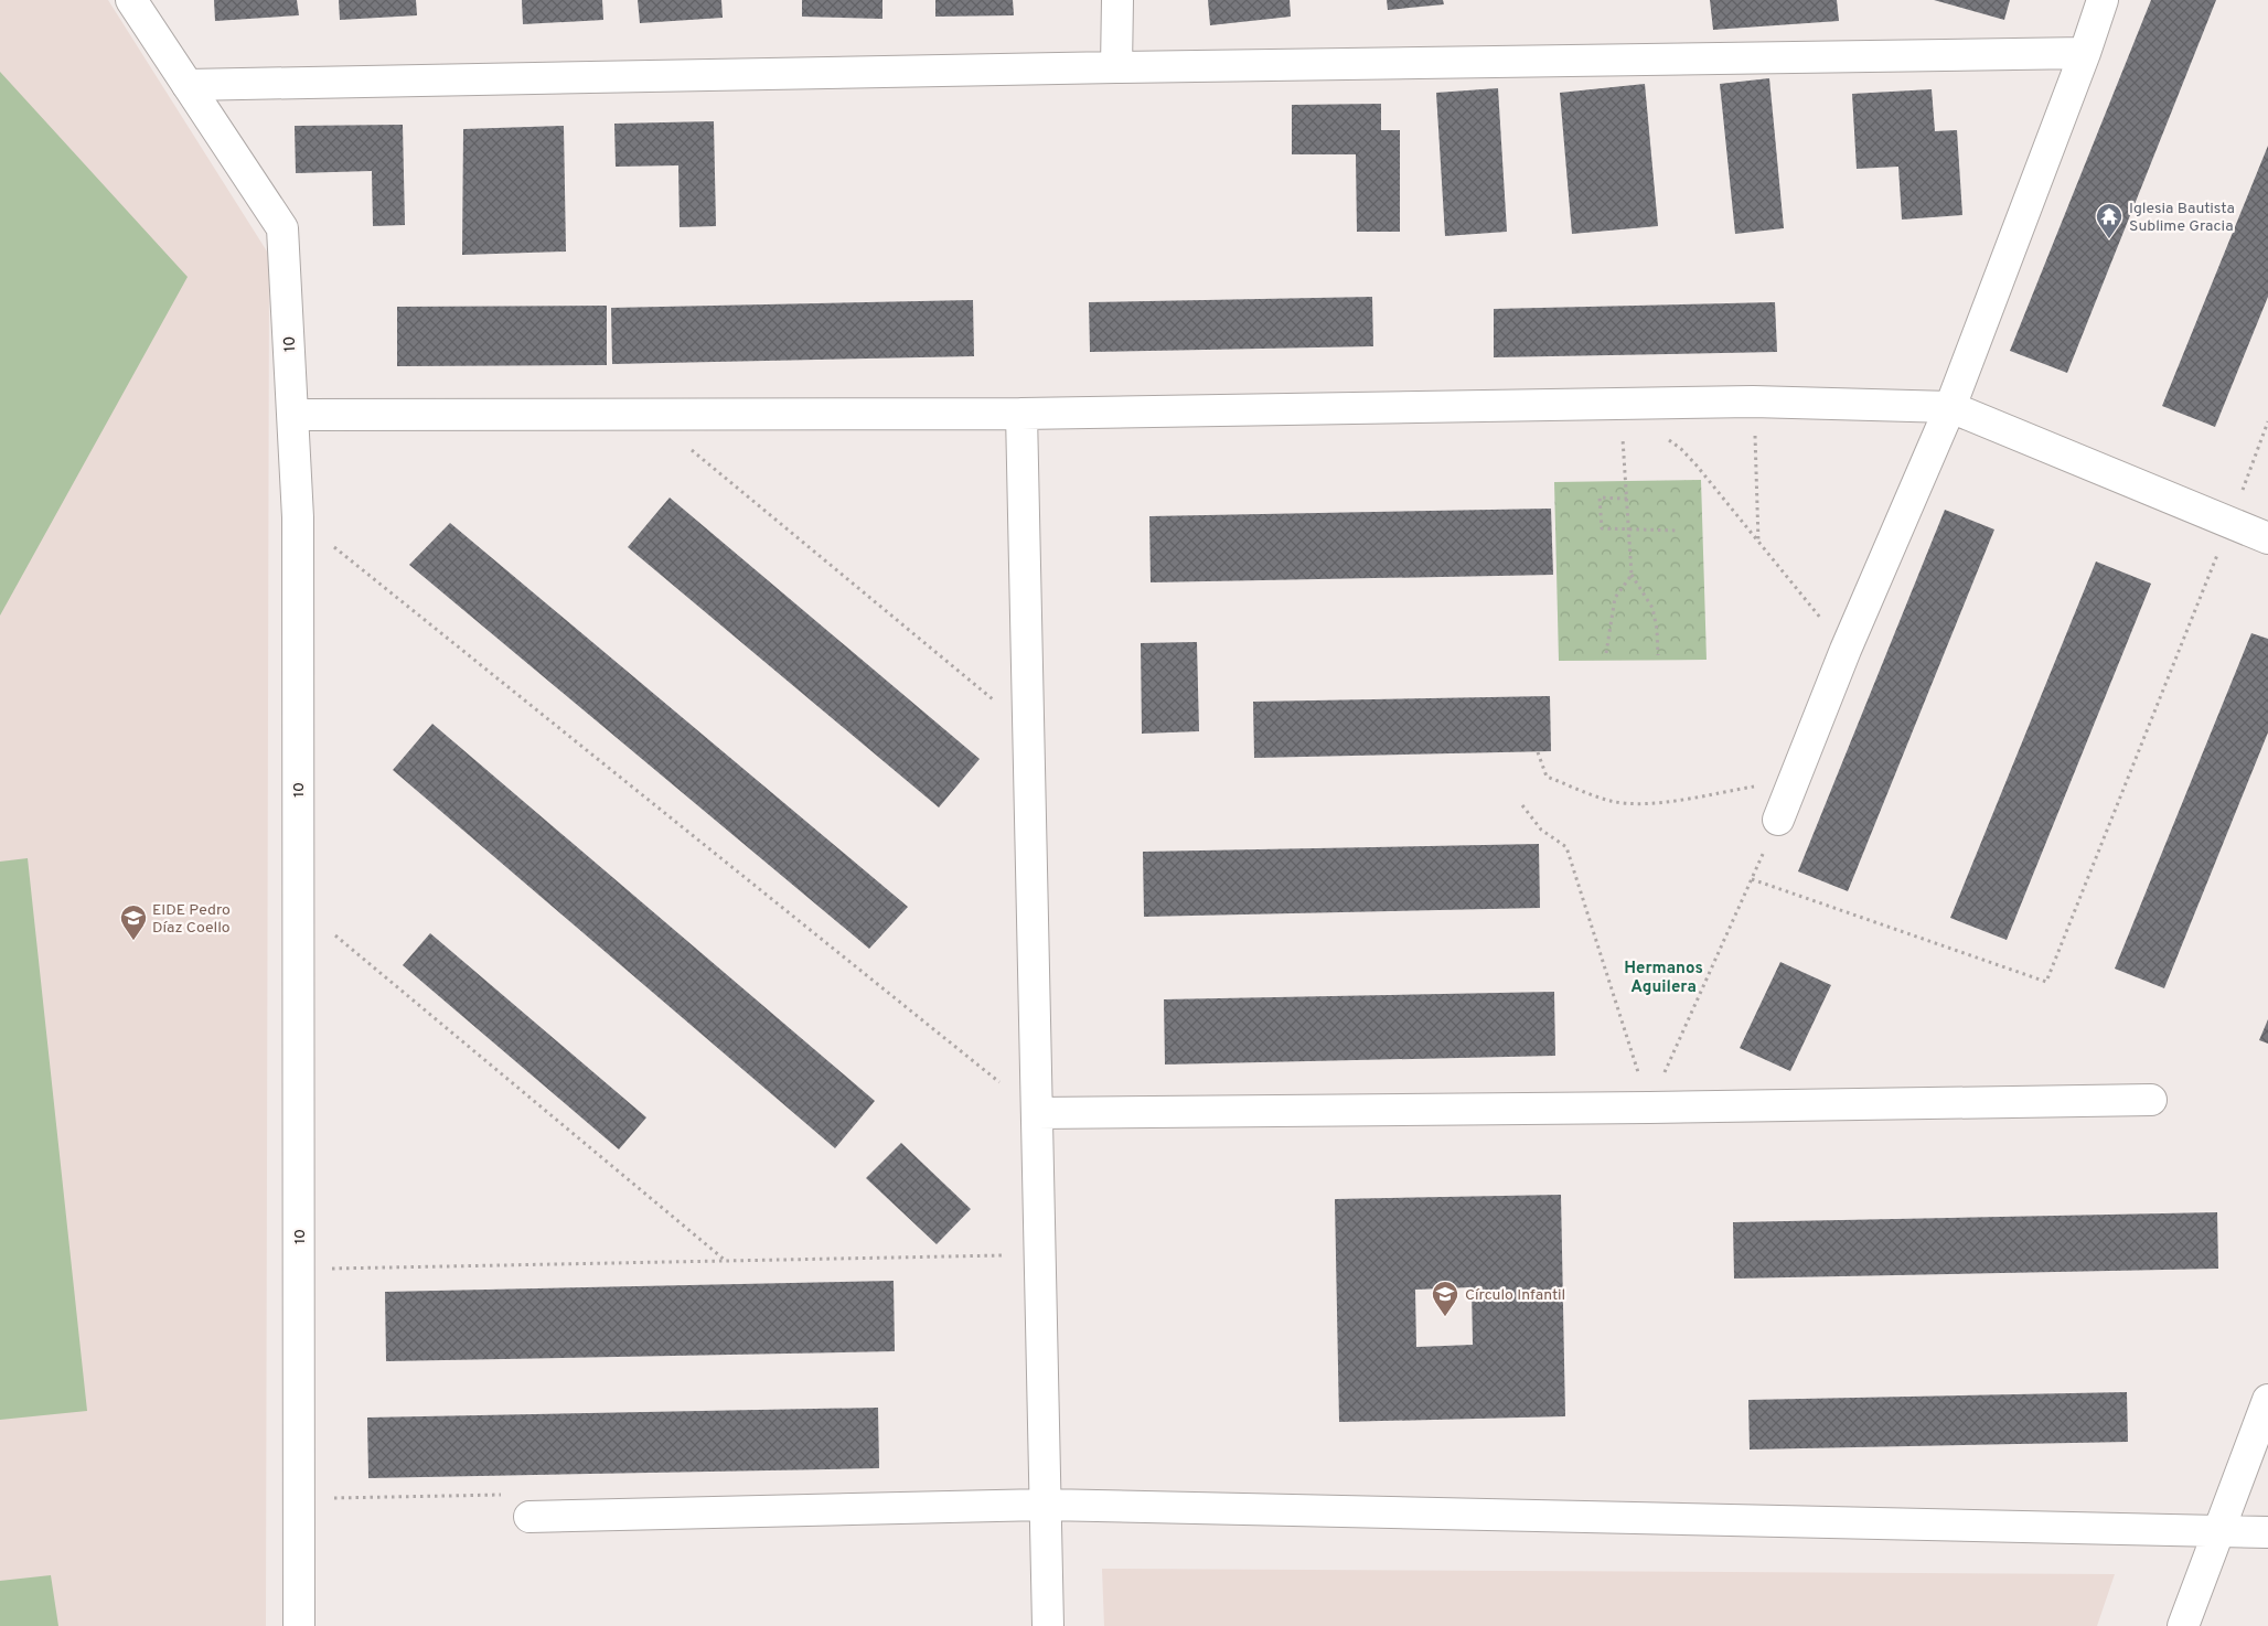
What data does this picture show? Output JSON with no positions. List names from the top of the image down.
{
  "streets": {
    "street": ["10"]
  },
  "districts": ["Hermanos Aguilera"],
  "places": {
    "temple": ["Iglesia Bautista Sublime Gracia"],
    "school or university": ["EIDE Pedro Díaz Coello", "Círculo Infantil"]
  }
}
